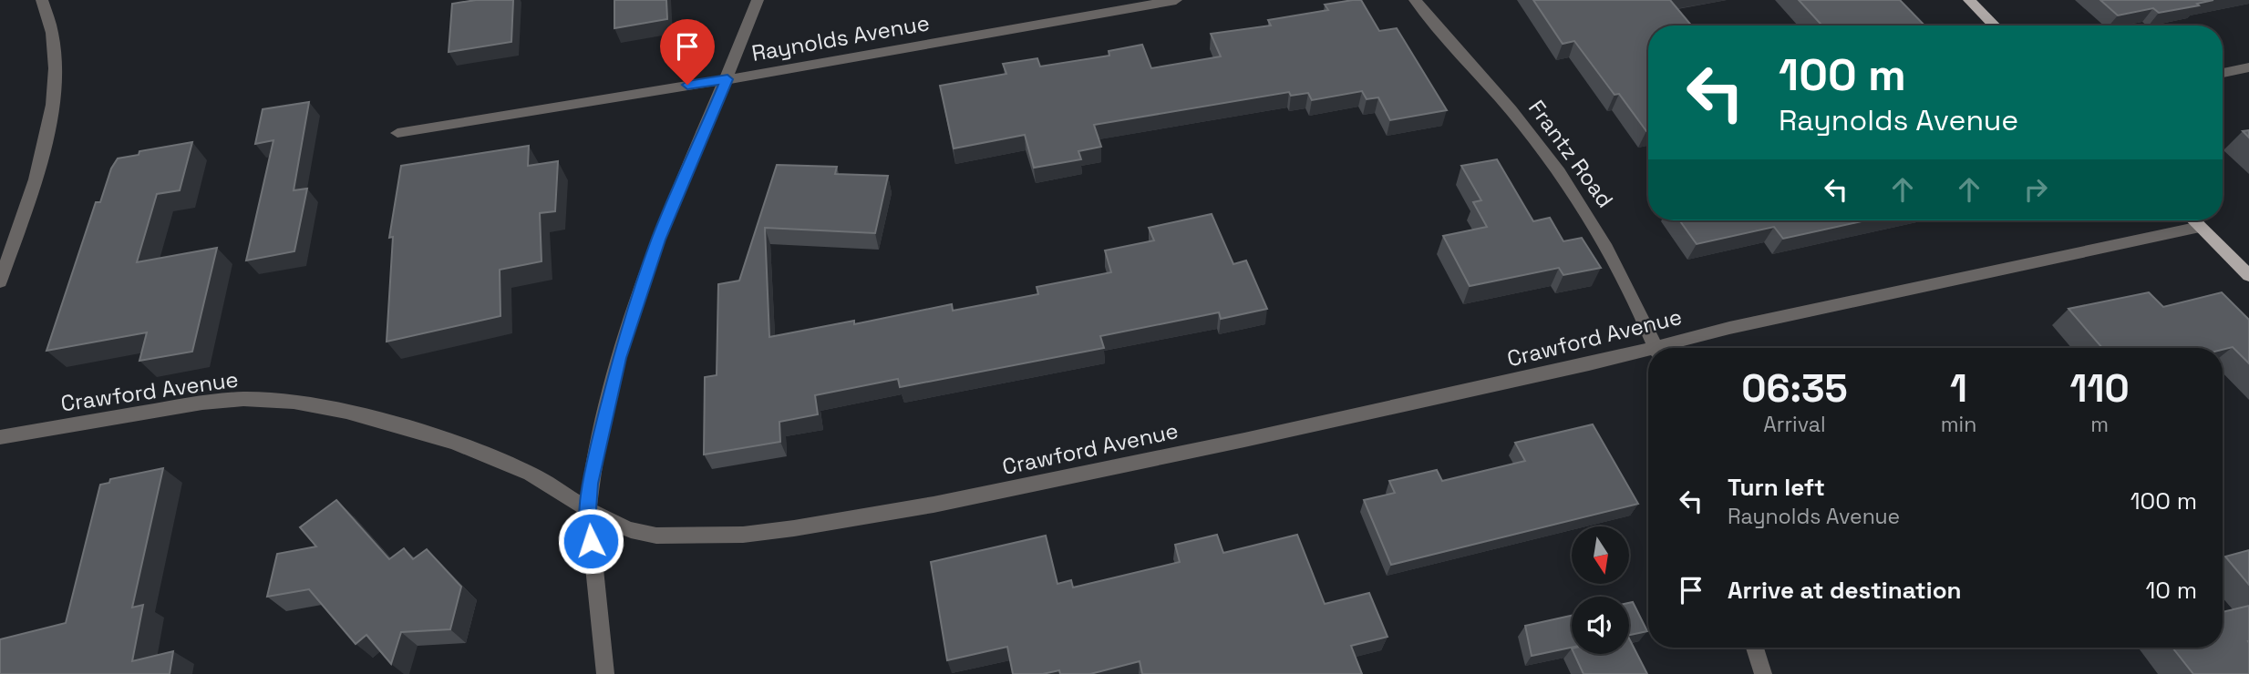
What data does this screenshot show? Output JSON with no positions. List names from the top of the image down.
{
  "streets": {
    "street": ["Raynolds Avenue", "Frantz Road", "Crawford Avenue"]
  },
  "north": "bottom",
  "page": {
    "turn": ["100 m", "Raynolds Avenue"],
    "eta": [
      "06:35",
      "Arrival",
      "1",
      "min",
      "110",
      "m"
    ],
    "list": [
      {
        "name": "Turn left",
        "note": "Raynolds Avenue",
        "value": "100 m"
      },
      {
        "name": "Arrive at destination",
        "value": "10 m"
      }
    ]
  }
}
